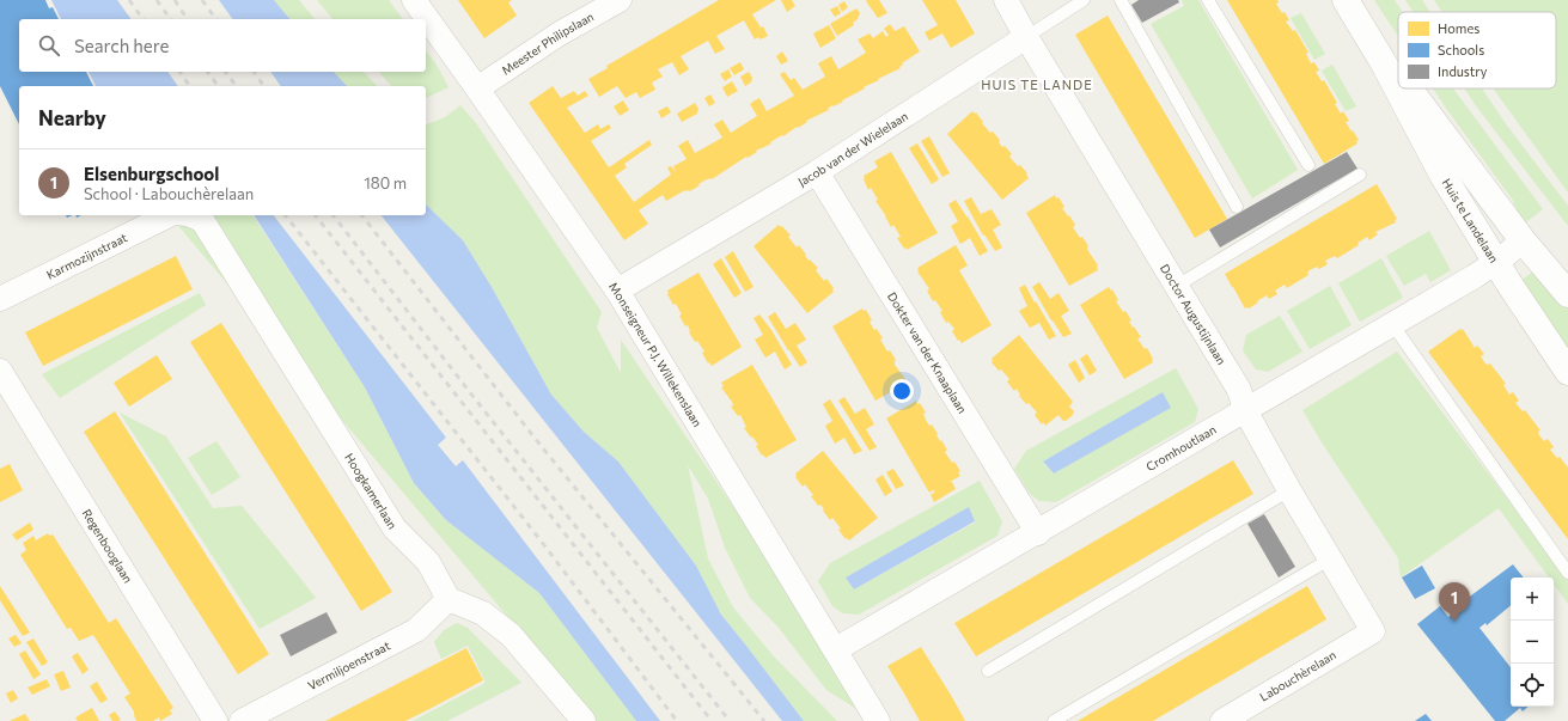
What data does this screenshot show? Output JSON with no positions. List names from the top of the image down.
{
  "streets": {
    "street": [
      "Meester Philipslaan",
      "Jacob van der Wielelaan",
      "Huis te Landelaan",
      "Karmozijnstraat",
      "Doctor Augustijnlaan",
      "Dokter van der Knaaplaan",
      "Monseigneur P.J. Willekenslaan",
      "Cromhoutlaan",
      "Hoogkamerlaan",
      "Regenbooglaan",
      "Vermiljoenstraat",
      "Labouchèrelaan"
    ]
  },
  "crossings": [
    ["Meester Philipslaan", "Monseigneur P.J. Willekenslaan"],
    ["Jacob van der Wielelaan", "Doctor Augustijnlaan"],
    ["Jacob van der Wielelaan", "Dokter van der Knaaplaan"],
    ["Jacob van der Wielelaan", "Monseigneur P.J. Willekenslaan"],
    ["Huis te Landelaan", "Cromhoutlaan"],
    ["Karmozijnstraat", "Hoogkamerlaan"],
    ["Doctor Augustijnlaan", "Cromhoutlaan"],
    ["Doctor Augustijnlaan", "Labouchèrelaan"],
    ["Dokter van der Knaaplaan", "Cromhoutlaan"],
    ["Monseigneur P.J. Willekenslaan", "Cromhoutlaan"],
    ["Hoogkamerlaan", "Vermiljoenstraat"]
  ],
  "districts": ["HUIS TE LANDE"],
  "legend": ["Homes", "Schools", "Industry"],
  "page": {
    "search": "Search here",
    "heading": "Nearby",
    "list": [
      {
        "mark": "1",
        "name": "Elsenburgschool",
        "note": "School · Labouchèrelaan",
        "value": "180 m"
      }
    ],
    "map_buttons": ["+", "−"],
    "pins": "1"
  }
}
